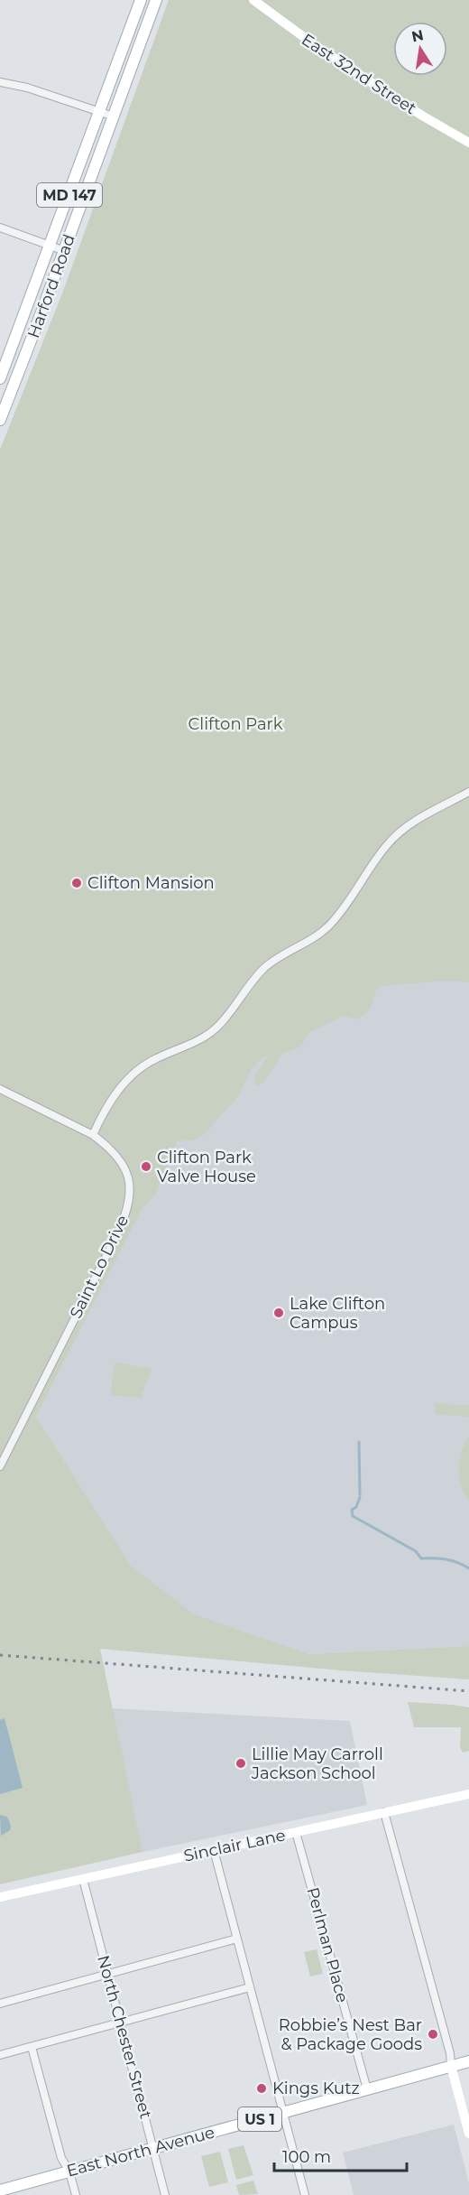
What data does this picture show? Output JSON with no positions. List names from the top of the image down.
{
  "streets": {
    "main road": [
      "East 32nd Street",
      "MD 147",
      "Harford Road",
      "Sinclair Lane",
      "US 1",
      "East North Avenue"
    ],
    "street": ["Saint Lo Drive", "Perlman Place", "North Chester Street"]
  },
  "crossings": [
    ["Sinclair Lane", "Perlman Place"],
    ["Sinclair Lane", "North Chester Street"],
    ["Perlman Place", "East North Avenue"],
    ["North Chester Street", "East North Avenue"]
  ],
  "parks": ["Clifton Park"],
  "places": [
    "Clifton Mansion",
    "Clifton Park Valve House",
    "Lake Clifton Campus",
    "Lillie May Carroll Jackson School",
    "Robbie’s Nest Bar & Package Goods",
    "Kings Kutz"
  ],
  "scale_bar": "100 m",
  "north": "top"
}
